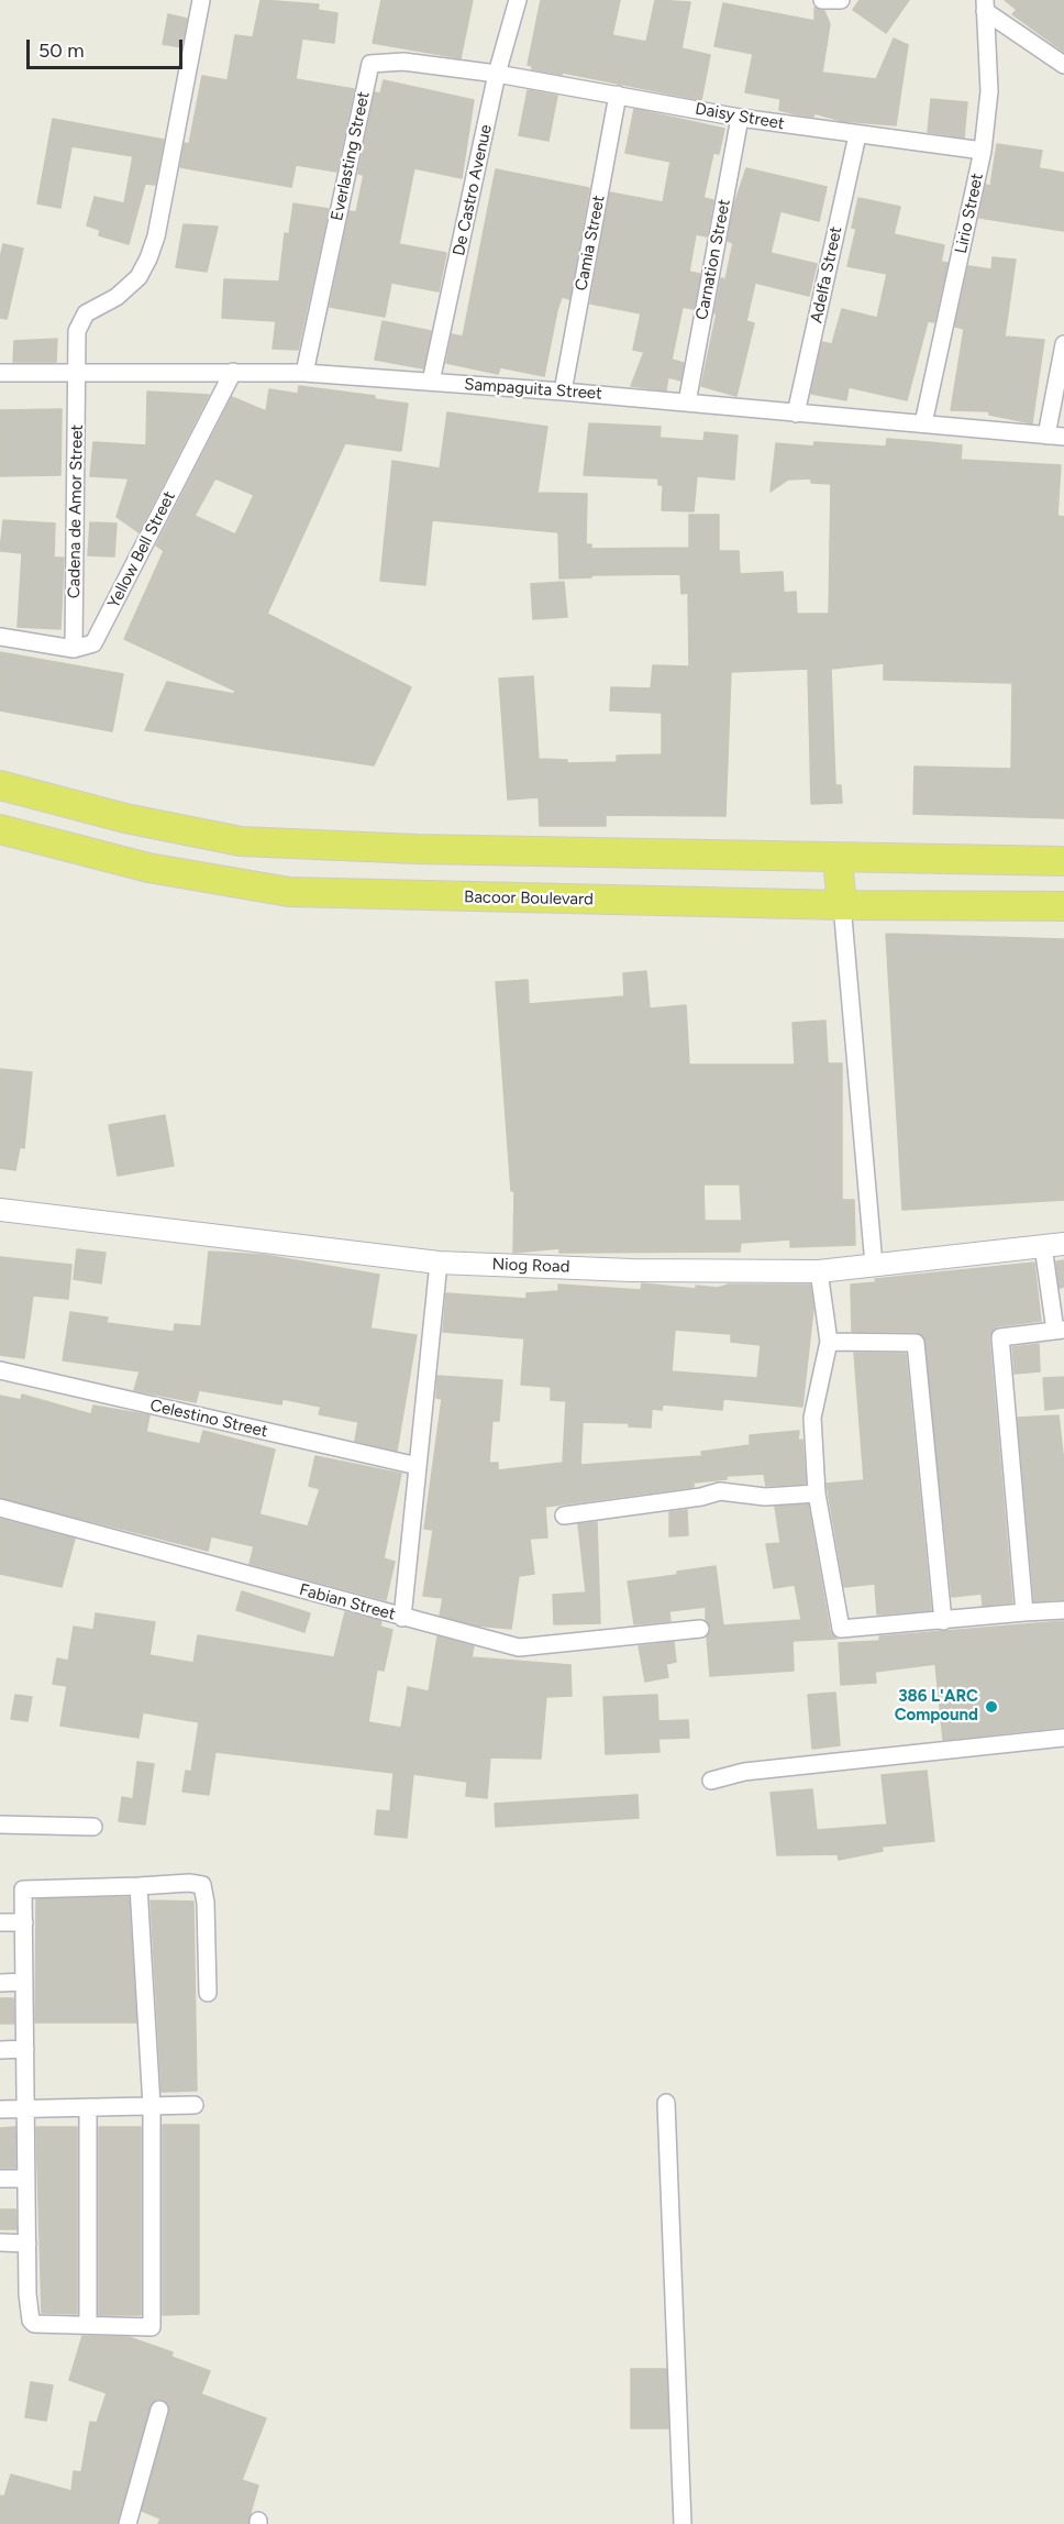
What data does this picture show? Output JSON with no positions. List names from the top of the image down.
{
  "streets": {
    "main road": ["Bacoor Boulevard"],
    "street": [
      "Daisy Street",
      "Everlasting Street",
      "De Castro Avenue",
      "Lirio Street",
      "Camia Street",
      "Carnation Street",
      "Adelfa Street",
      "Sampaguita Street",
      "Cadena de Amor Street",
      "Yellow Bell Street",
      "Niog Road",
      "Celestino Street",
      "Fabian Street"
    ]
  },
  "crossings": [
    ["Daisy Street", "Everlasting Street"],
    ["Daisy Street", "De Castro Avenue"],
    ["Daisy Street", "Lirio Street"],
    ["Daisy Street", "Camia Street"],
    ["Daisy Street", "Carnation Street"],
    ["Daisy Street", "Adelfa Street"],
    ["Everlasting Street", "De Castro Avenue"],
    ["Everlasting Street", "Sampaguita Street"],
    ["De Castro Avenue", "Sampaguita Street"],
    ["Lirio Street", "Sampaguita Street"],
    ["Camia Street", "Sampaguita Street"],
    ["Carnation Street", "Sampaguita Street"],
    ["Adelfa Street", "Sampaguita Street"],
    ["Sampaguita Street", "Cadena de Amor Street"],
    ["Sampaguita Street", "Yellow Bell Street"],
    ["Cadena de Amor Street", "Yellow Bell Street"]
  ],
  "places": ["386 L'ARC Compound"],
  "scale_bar": "50 m"
}
